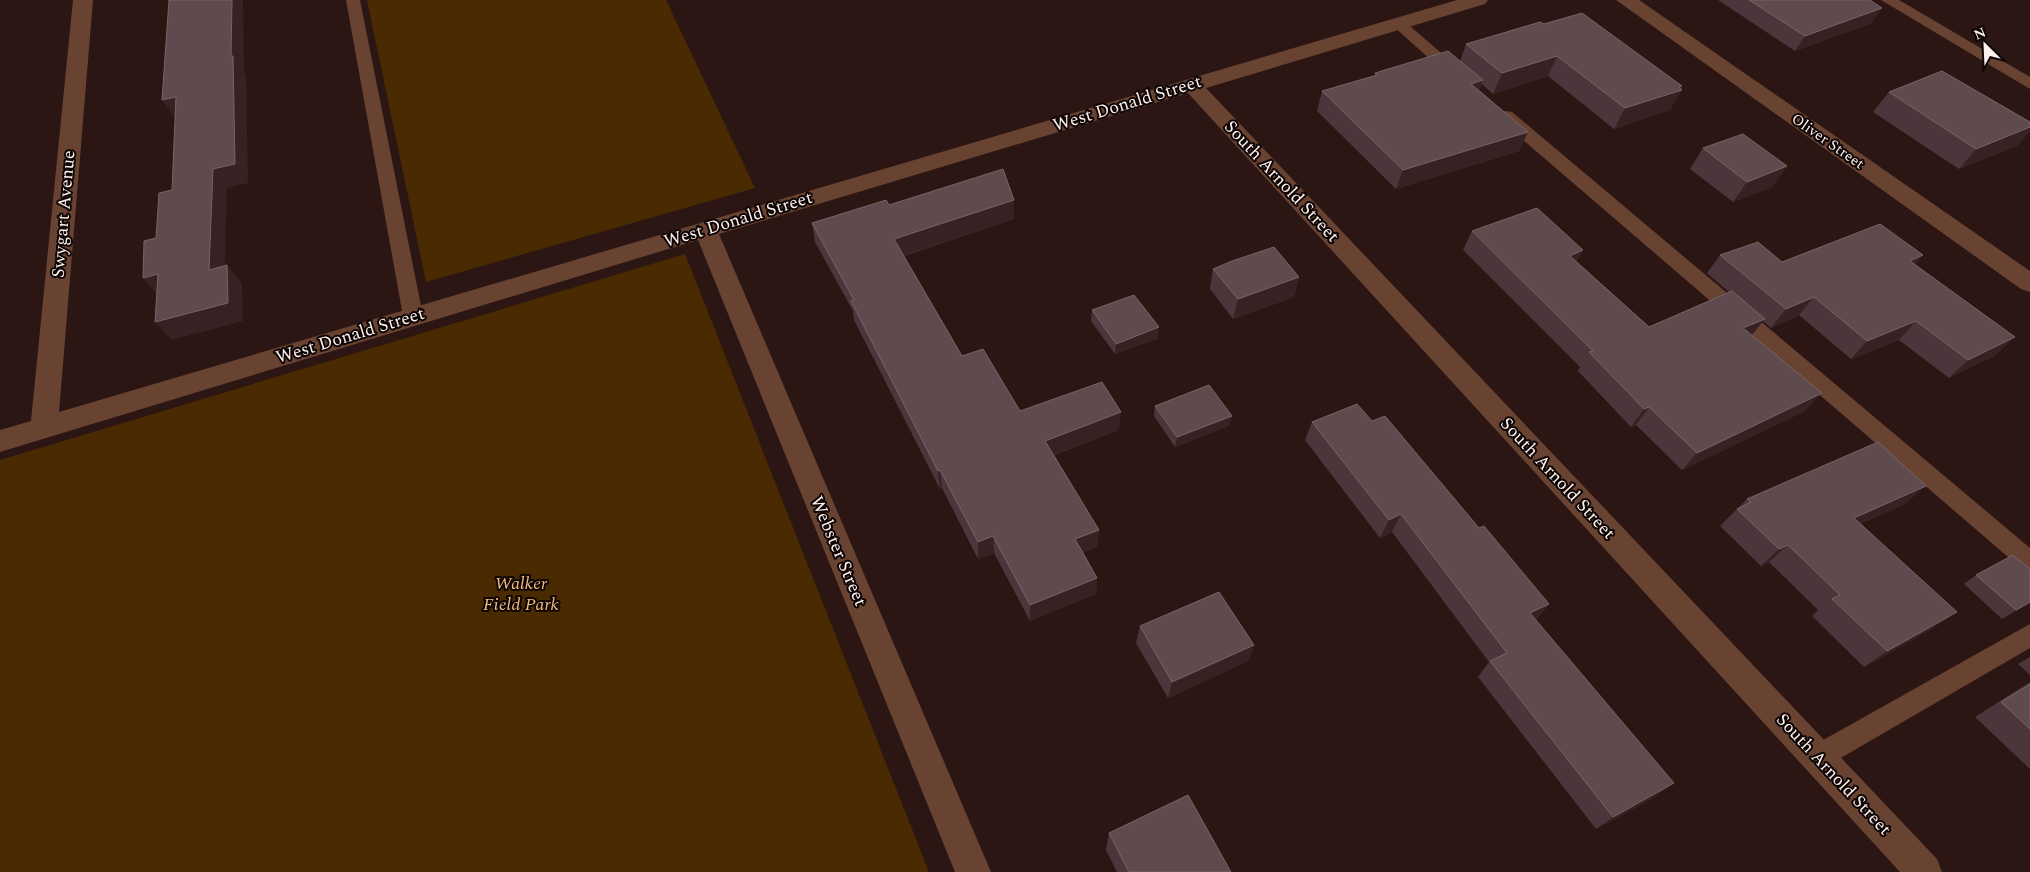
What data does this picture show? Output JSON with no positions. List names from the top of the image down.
{
  "streets": {
    "street": [
      "West Donald Street",
      "Oliver Street",
      "South Arnold Street",
      "Swygart Avenue",
      "Webster Street"
    ]
  },
  "crossings": [
    ["West Donald Street", "South Arnold Street"],
    ["West Donald Street", "Swygart Avenue"],
    ["West Donald Street", "Webster Street"]
  ],
  "parks": ["Walker Field Park"],
  "north": "top left"
}
